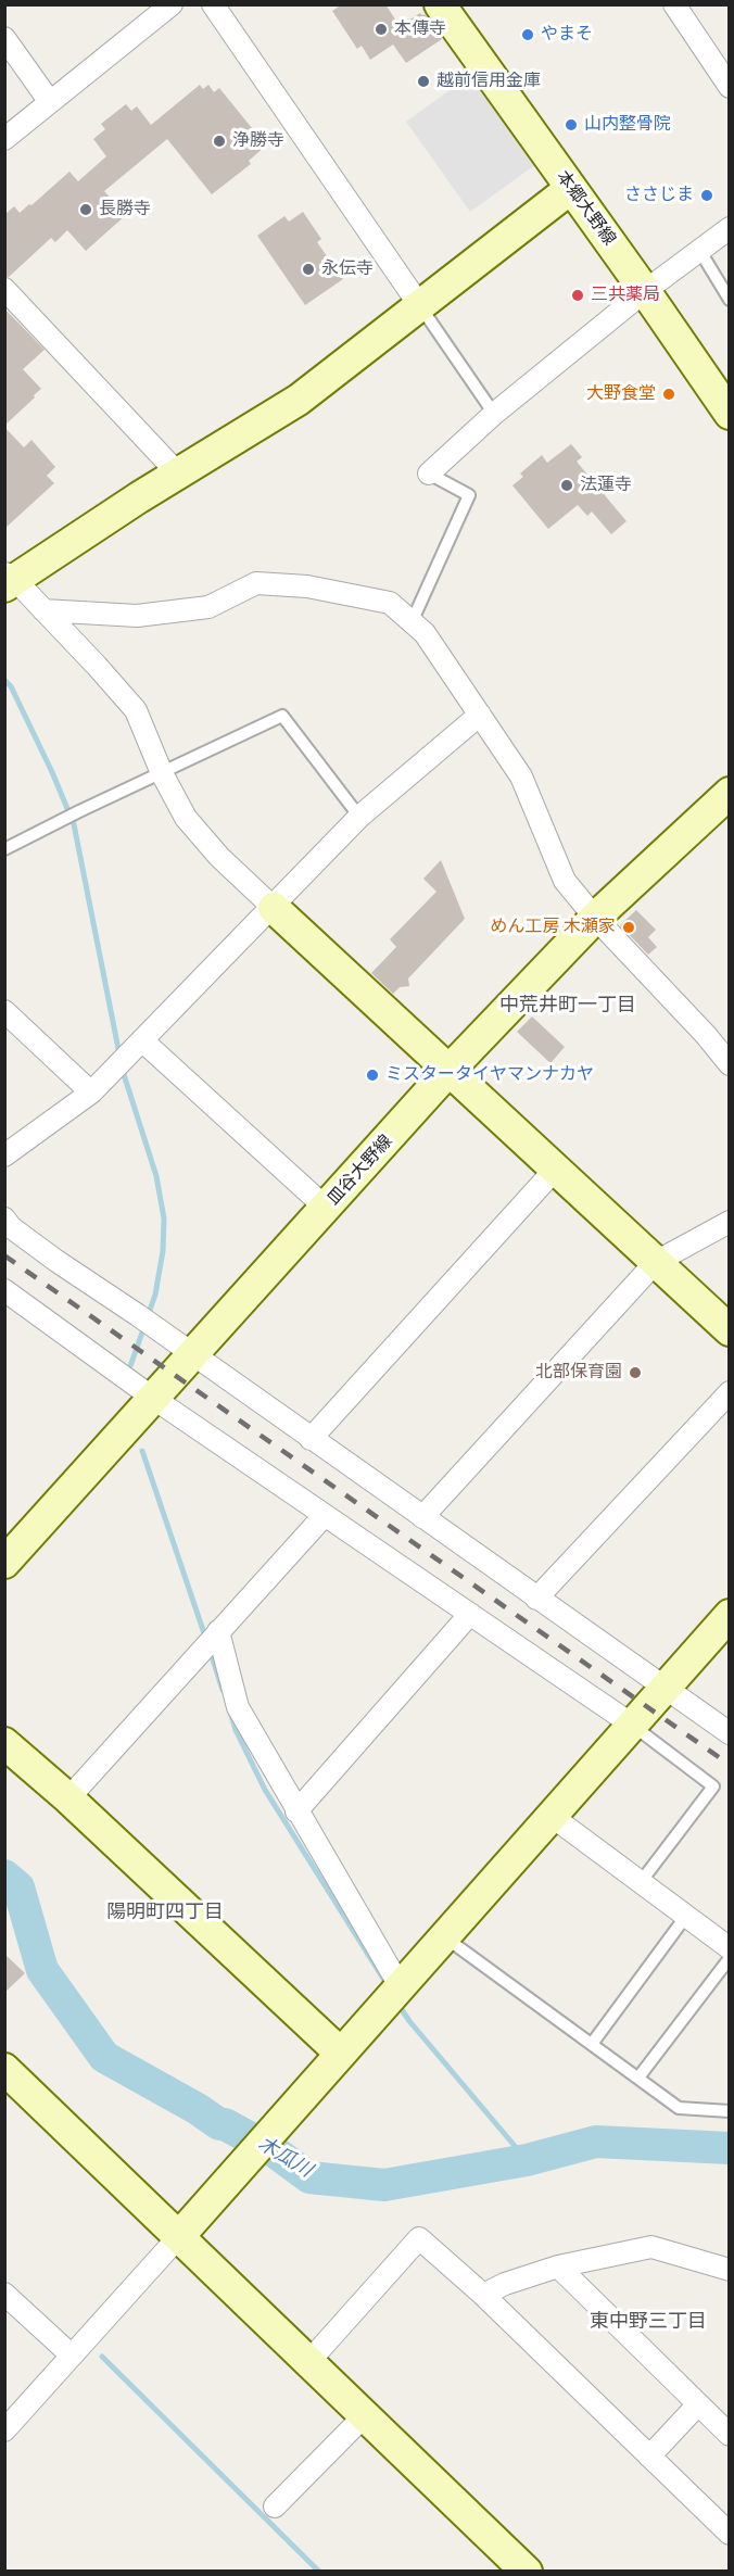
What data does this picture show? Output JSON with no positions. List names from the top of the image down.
{
  "streets": {
    "street": ["本郷大野線", "皿谷大野線"]
  },
  "districts": ["中荒井町一丁目", "陽明町四丁目", "東中野三丁目"],
  "water": ["木瓜川"],
  "places": [
    "本傳寺",
    "やまそ",
    "越前信用金庫",
    "山内整骨院",
    "浄勝寺",
    "ささじま",
    "長勝寺",
    "永伝寺",
    "三共薬局",
    "大野食堂",
    "法蓮寺",
    "めん工房 木瀬家",
    "ミスタータイヤマンナカヤ",
    "北部保育園"
  ]
}
